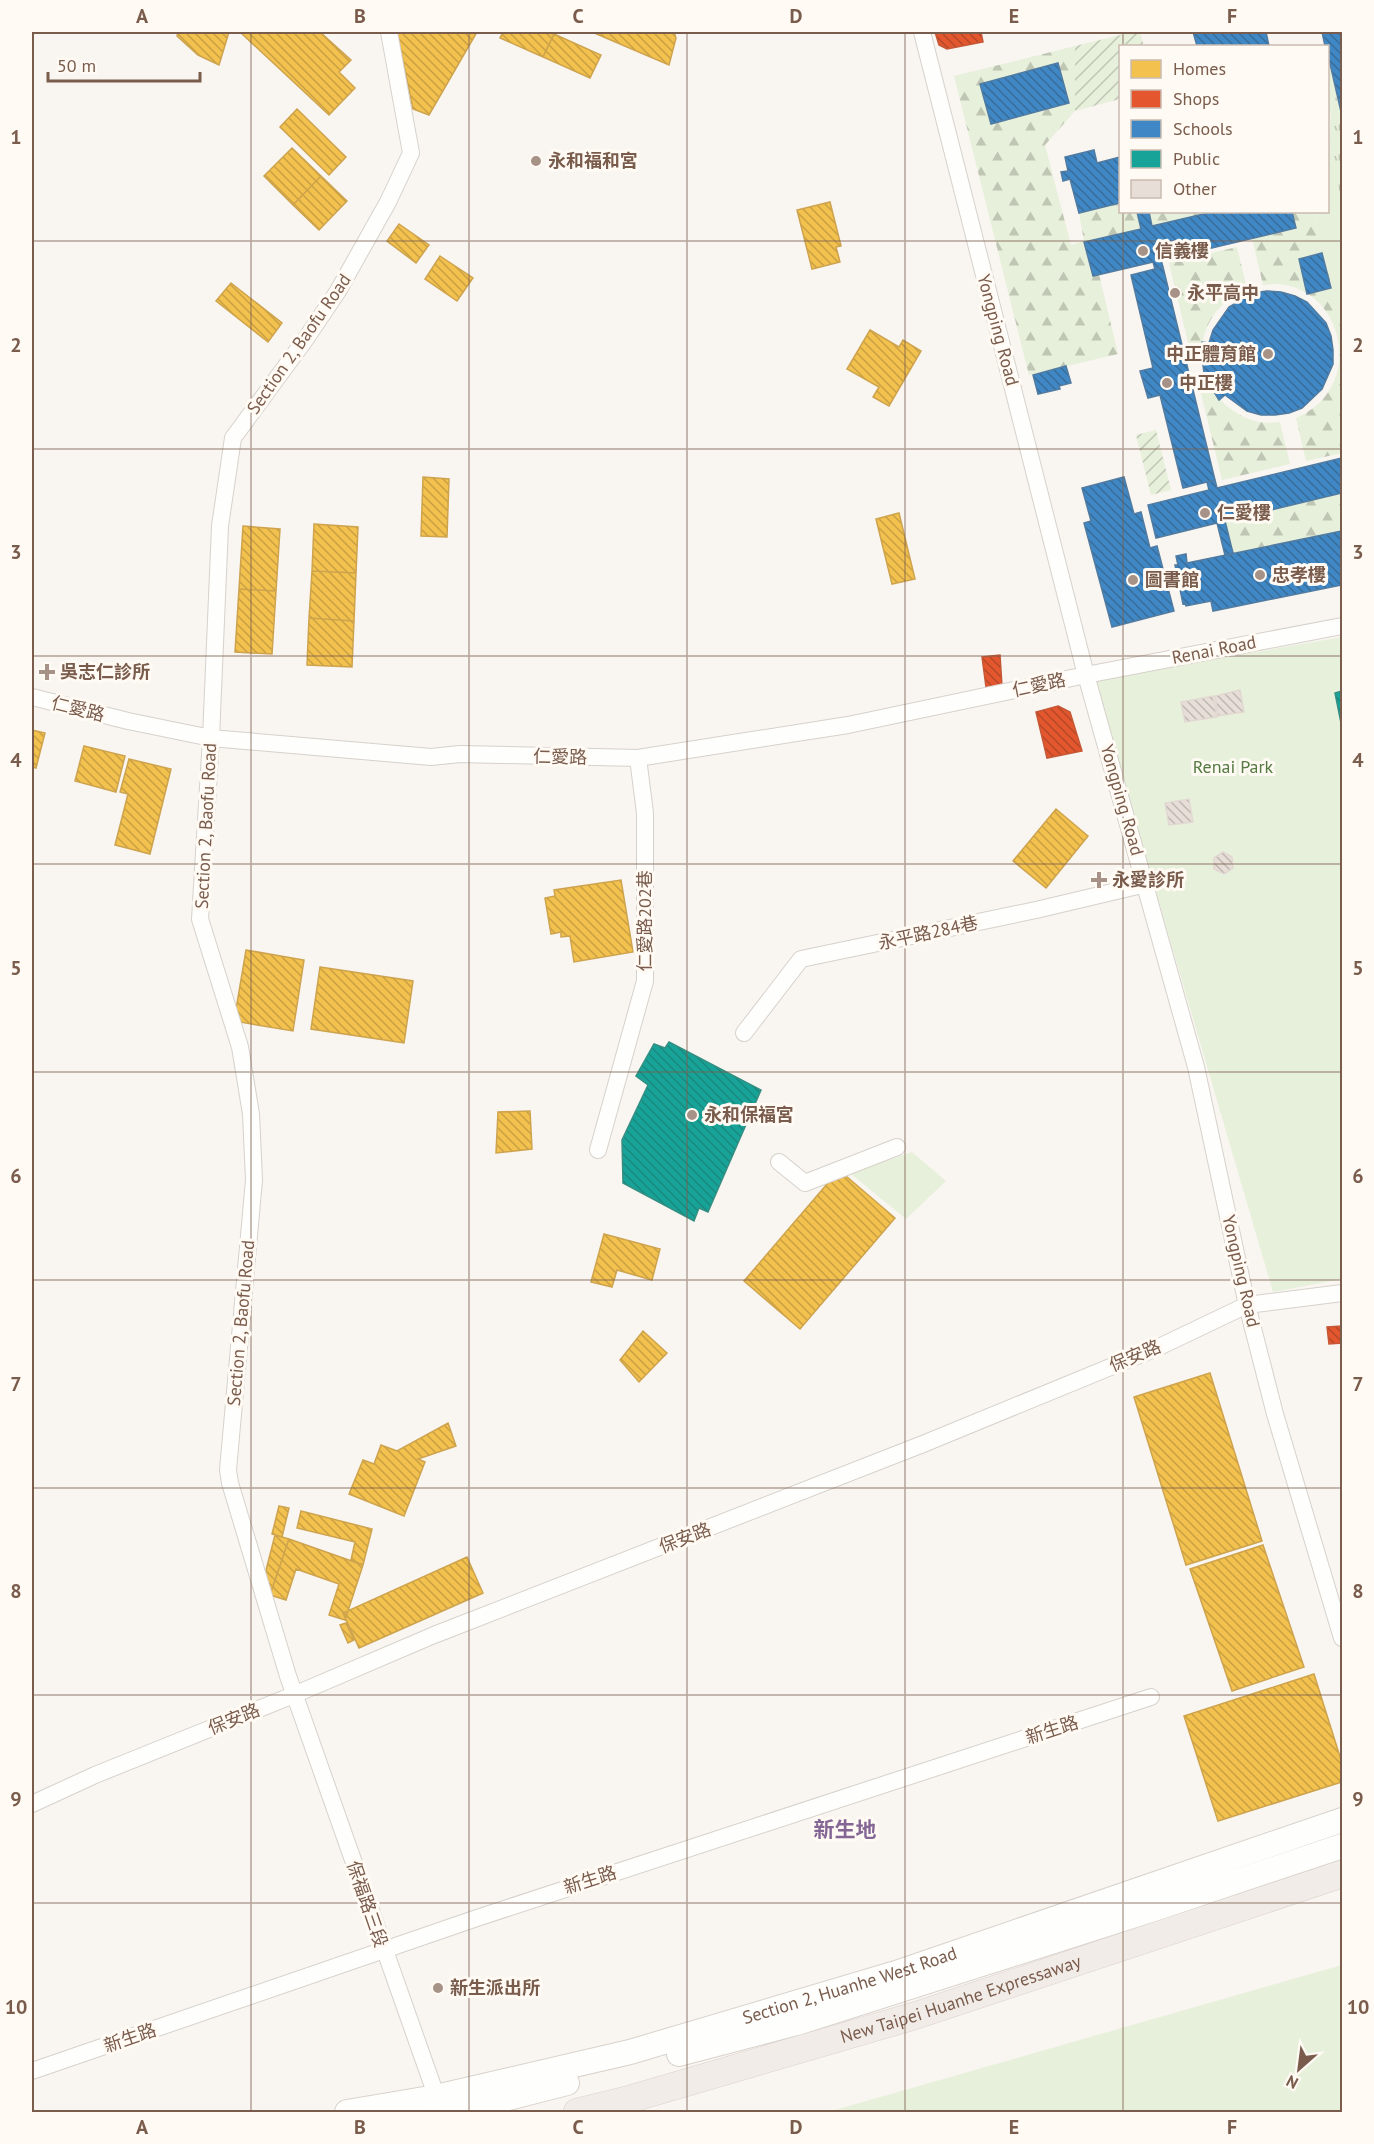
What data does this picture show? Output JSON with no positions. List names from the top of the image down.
{
  "streets": {
    "highway": ["New Taipei Huanhe Expressaway"],
    "main road": ["Section 2, Huanhe West Road"],
    "street": [
      "Yongping Road",
      "Section 2, Baofu Road",
      "Renai Road",
      "仁愛路",
      "仁愛路202巷",
      "永平路284巷",
      "保安路",
      "新生路",
      "保福路三段"
    ]
  },
  "crossings": [
    ["Yongping Road", "Renai Road"],
    ["Yongping Road", "仁愛路"],
    ["Yongping Road", "永平路284巷"],
    ["Yongping Road", "保安路"],
    ["Section 2, Baofu Road", "仁愛路"],
    ["Section 2, Baofu Road", "保安路"],
    ["Section 2, Baofu Road", "保福路三段"],
    ["Renai Road", "仁愛路"],
    ["仁愛路", "仁愛路202巷"],
    ["保安路", "保福路三段"],
    ["新生路", "保福路三段"],
    ["保福路三段", "Section 2, Huanhe West Road"]
  ],
  "districts": ["新生地"],
  "parks": ["Renai Park"],
  "places": {
    "other": [
      "永和福和宮",
      "信義樓",
      "永平高中",
      "中正體育館",
      "中正樓",
      "仁愛樓",
      "忠孝樓",
      "圖書館",
      "永和保福宮",
      "新生派出所"
    ],
    "health": ["吳志仁診所", "永愛診所"]
  },
  "legend": [
    "Homes",
    "Shops",
    "Schools",
    "Public",
    "Other"
  ],
  "scale_bar": "50 m",
  "north": "bottom left",
  "grid": {
    "columns": [
      "A",
      "B",
      "C",
      "D",
      "E",
      "F"
    ],
    "rows": [
      "1",
      "2",
      "3",
      "4",
      "5",
      "6",
      "7",
      "8",
      "9",
      "10"
    ]
  }
}
